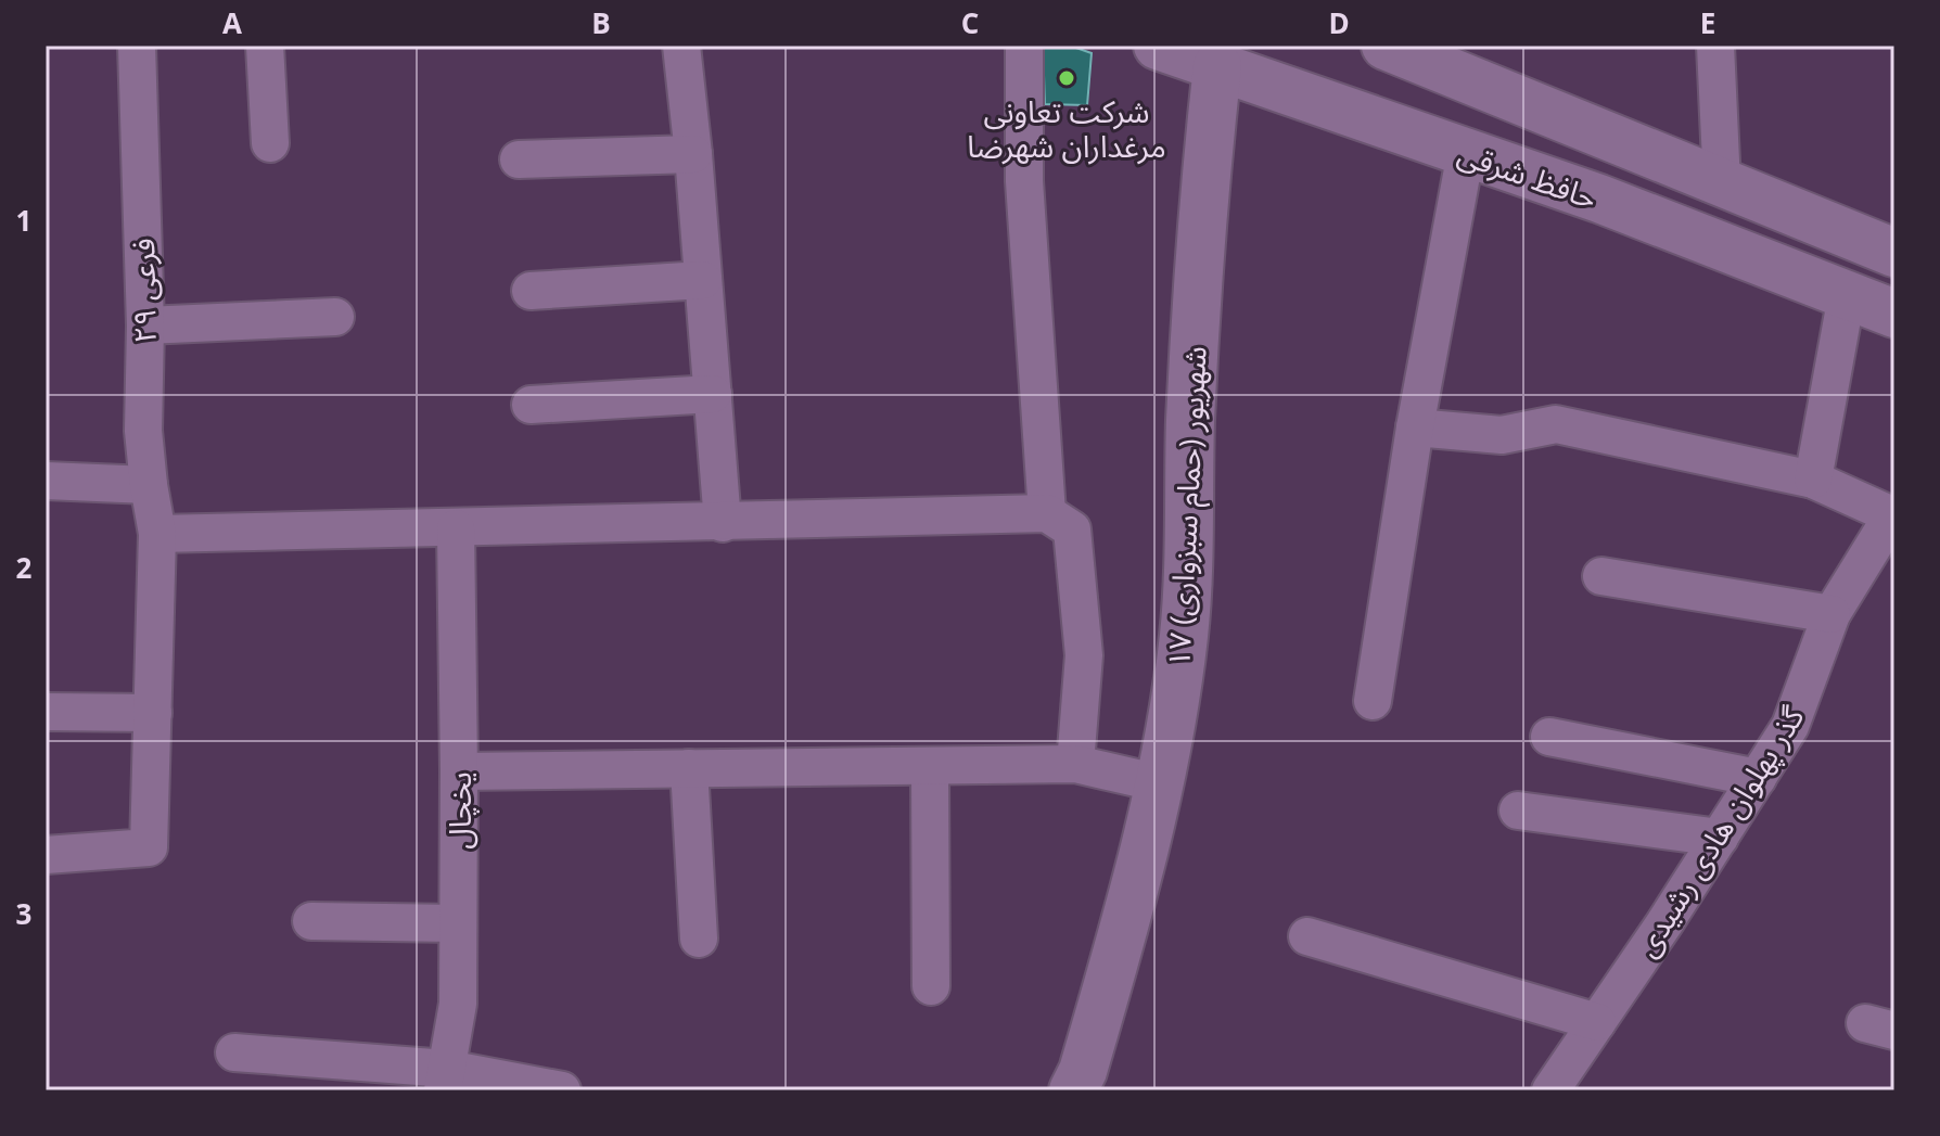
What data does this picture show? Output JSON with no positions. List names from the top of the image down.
{
  "streets": {
    "main road": ["حافظ شرقی", "۱۷ شهریور (حمام سبزواری)"],
    "street": ["فرعی ۲۹", "یخچال", "گذر پهلوان هادی رشیدی"]
  },
  "crossings": [
    ["حافظ شرقی", "۱۷ شهریور (حمام سبزواری)"]
  ],
  "places": ["شرکت تعاونی مرغداران شهرضا"],
  "grid": {
    "columns": [
      "A",
      "B",
      "C",
      "D",
      "E"
    ],
    "rows": ["1", "2", "3"]
  }
}
